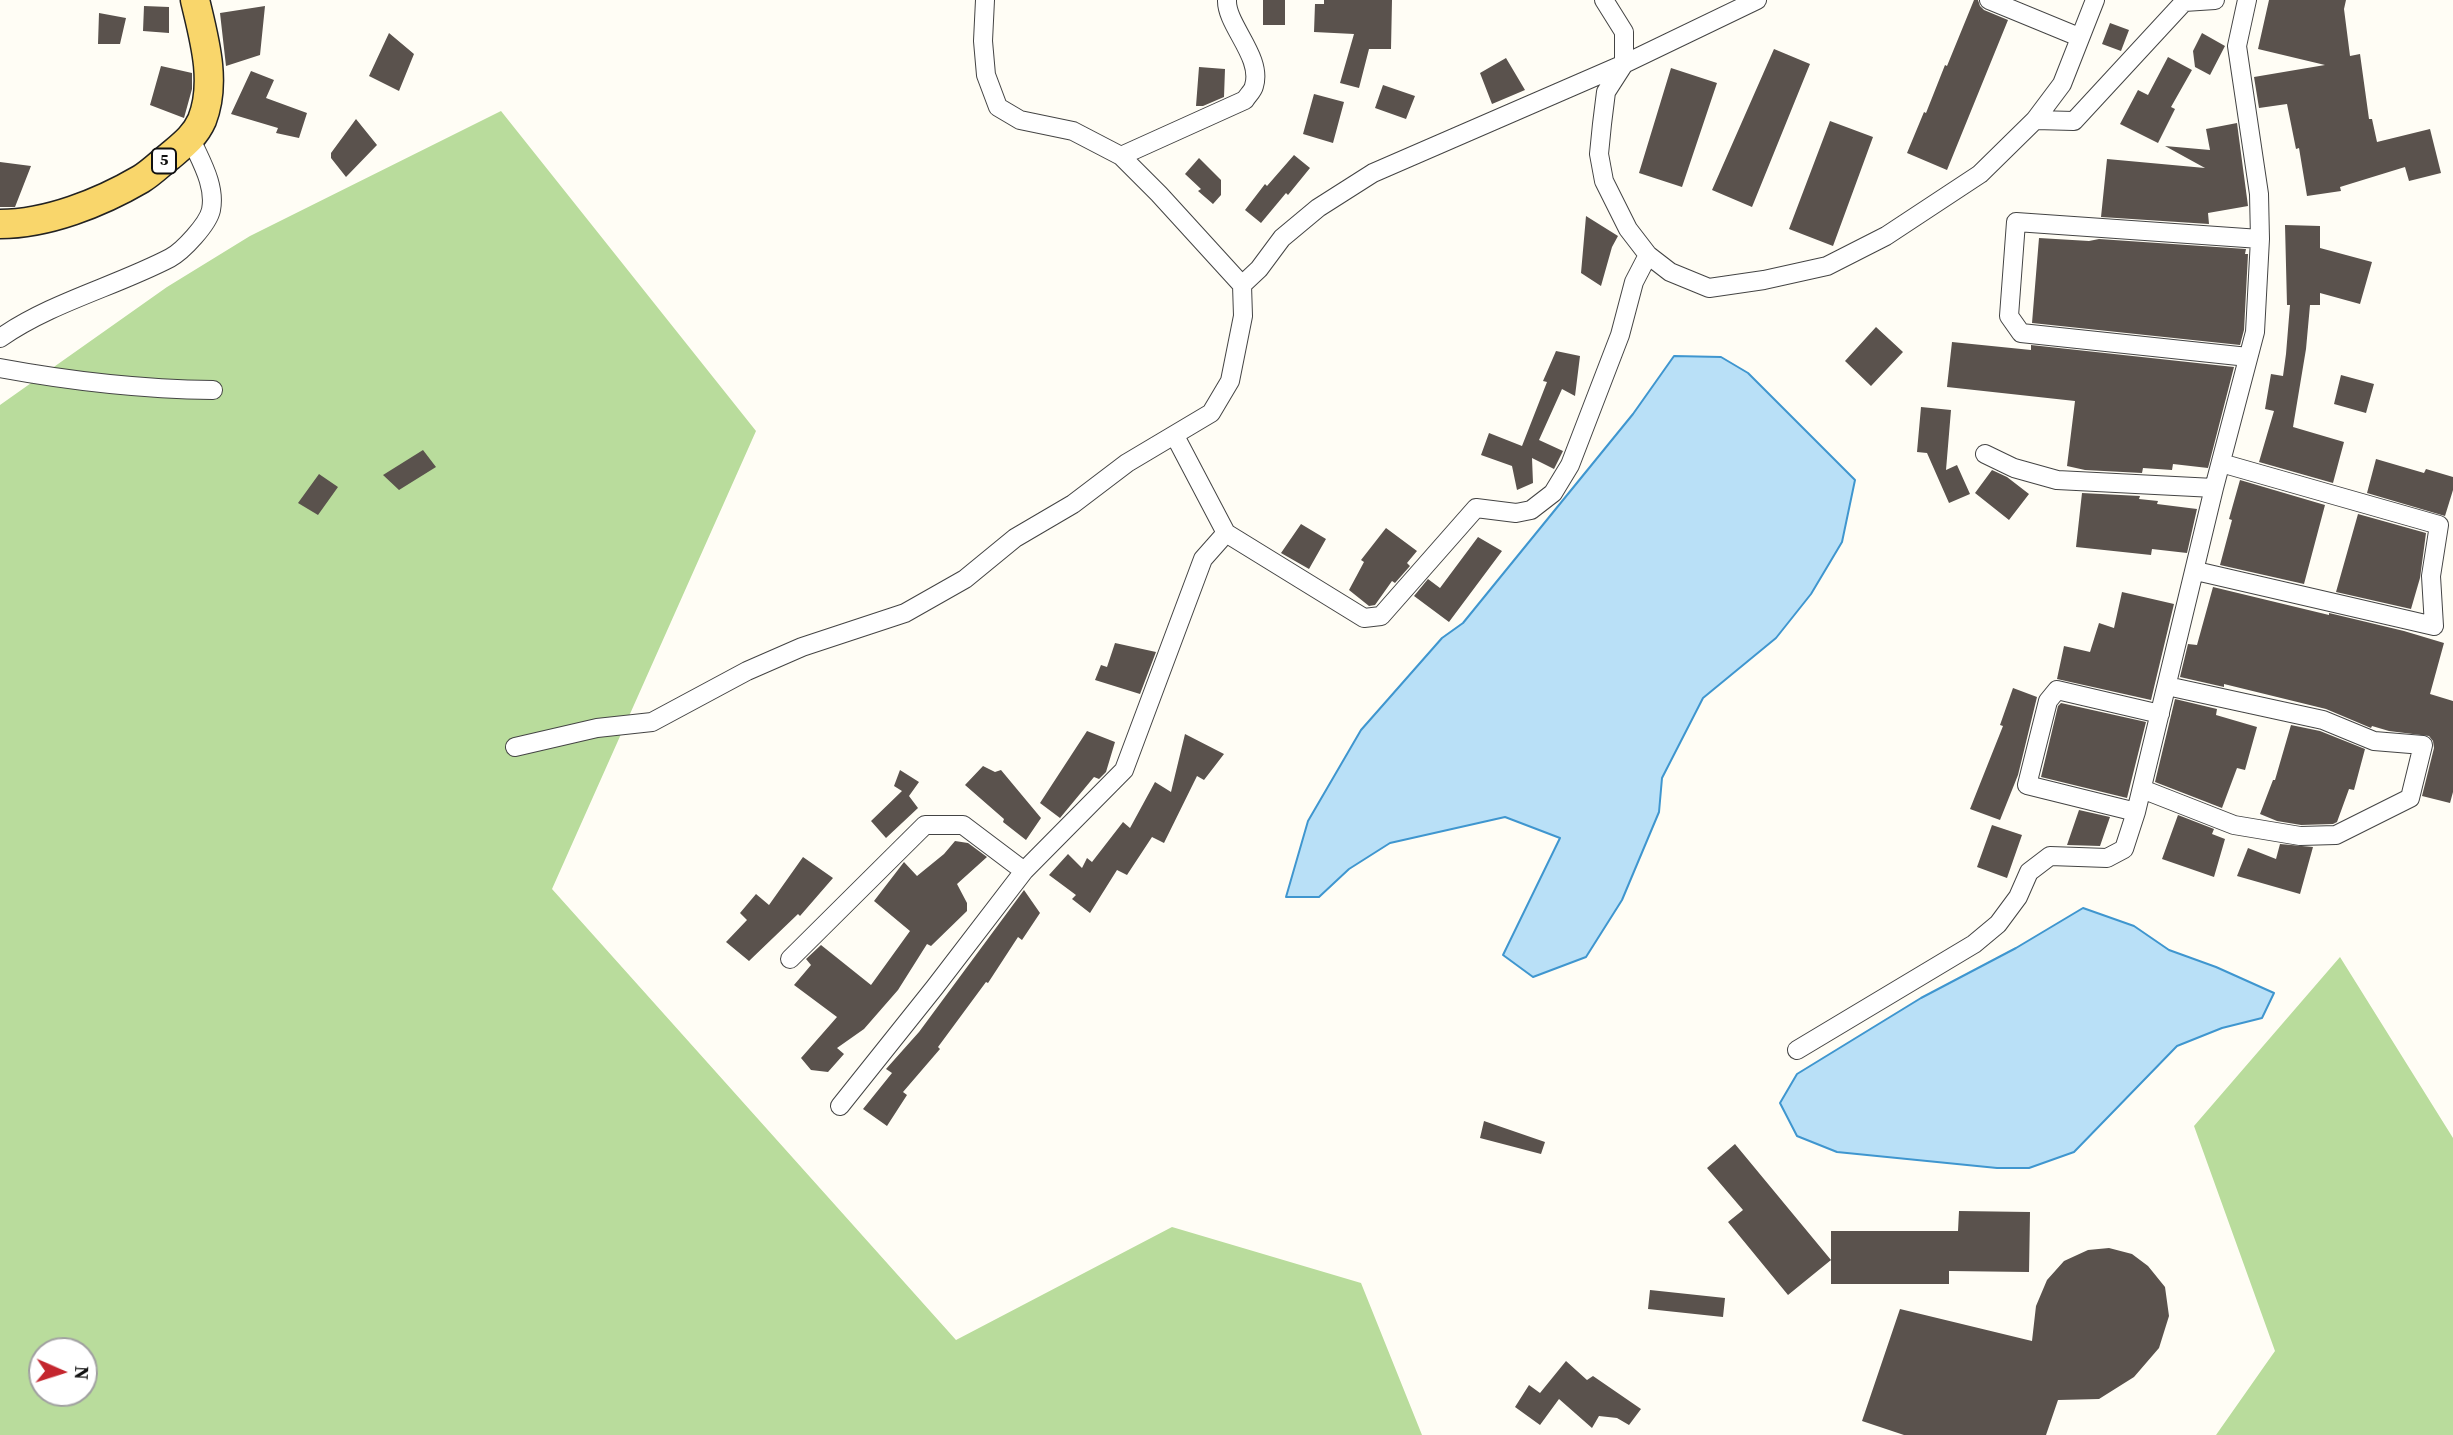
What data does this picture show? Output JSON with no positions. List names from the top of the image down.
{
  "streets": {
    "main road": ["5"]
  },
  "north": "right"
}
